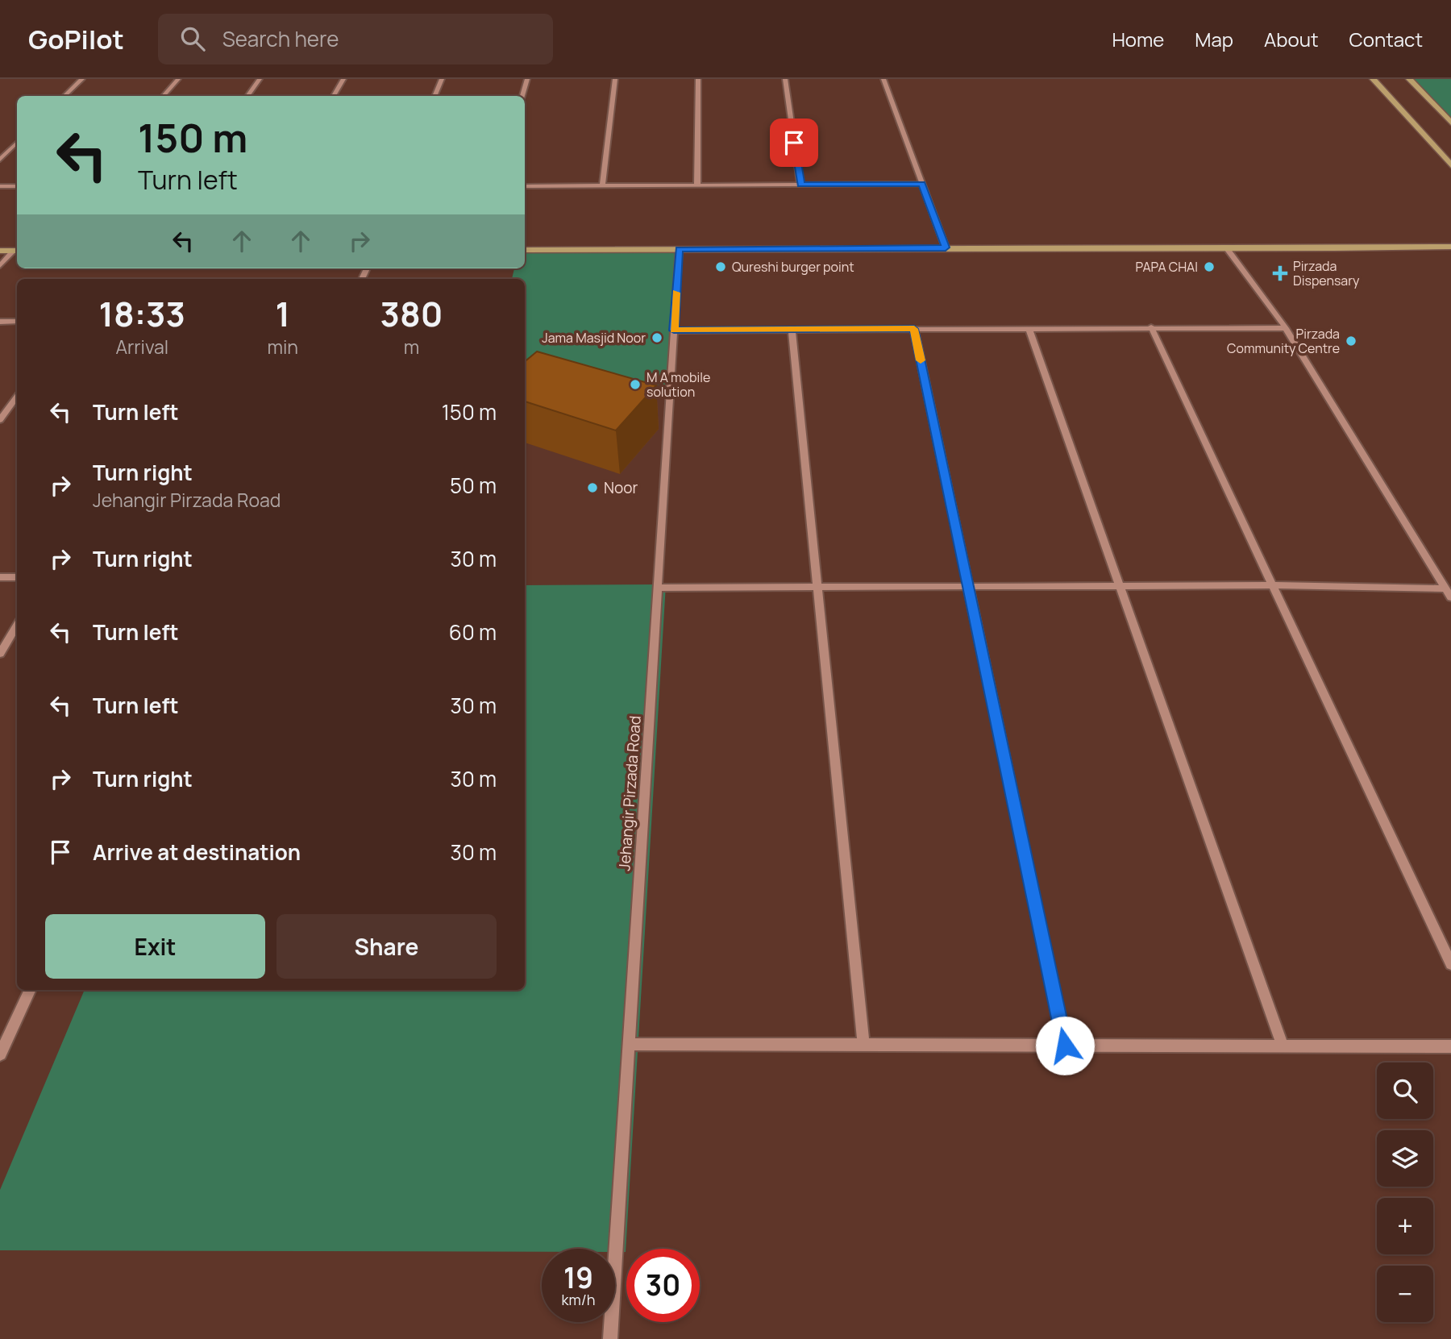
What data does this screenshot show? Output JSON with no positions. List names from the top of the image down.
{
  "streets": {
    "street": ["Jehangir Pirzada Road"]
  },
  "places": {
    "other": [
      "Qureshi burger point",
      "PAPA CHAI",
      "Jama Masjid Noor",
      "Pirzada Community Centre",
      "M A mobile solution",
      "Noor"
    ],
    "health": ["Pirzada Dispensary"]
  },
  "page": {
    "header": "GoPilot",
    "search": "Search here",
    "nav": [
      "Home",
      "Map",
      "About",
      "Contact"
    ],
    "turn": ["150 m", "Turn left"],
    "eta": [
      "18:33",
      "Arrival",
      "1",
      "min",
      "380",
      "m"
    ],
    "list": [
      {
        "name": "Turn left",
        "value": "150 m"
      },
      {
        "name": "Turn right",
        "note": "Jehangir Pirzada Road",
        "value": "50 m"
      },
      {
        "name": "Turn right",
        "value": "30 m"
      },
      {
        "name": "Turn left",
        "value": "60 m"
      },
      {
        "name": "Turn left",
        "value": "30 m"
      },
      {
        "name": "Turn right",
        "value": "30 m"
      },
      {
        "name": "Arrive at destination",
        "value": "30 m"
      }
    ],
    "buttons": ["Exit", "Share"],
    "map_buttons": ["+", "−"],
    "speed": "19 km/h",
    "limit": "30"
  }
}
